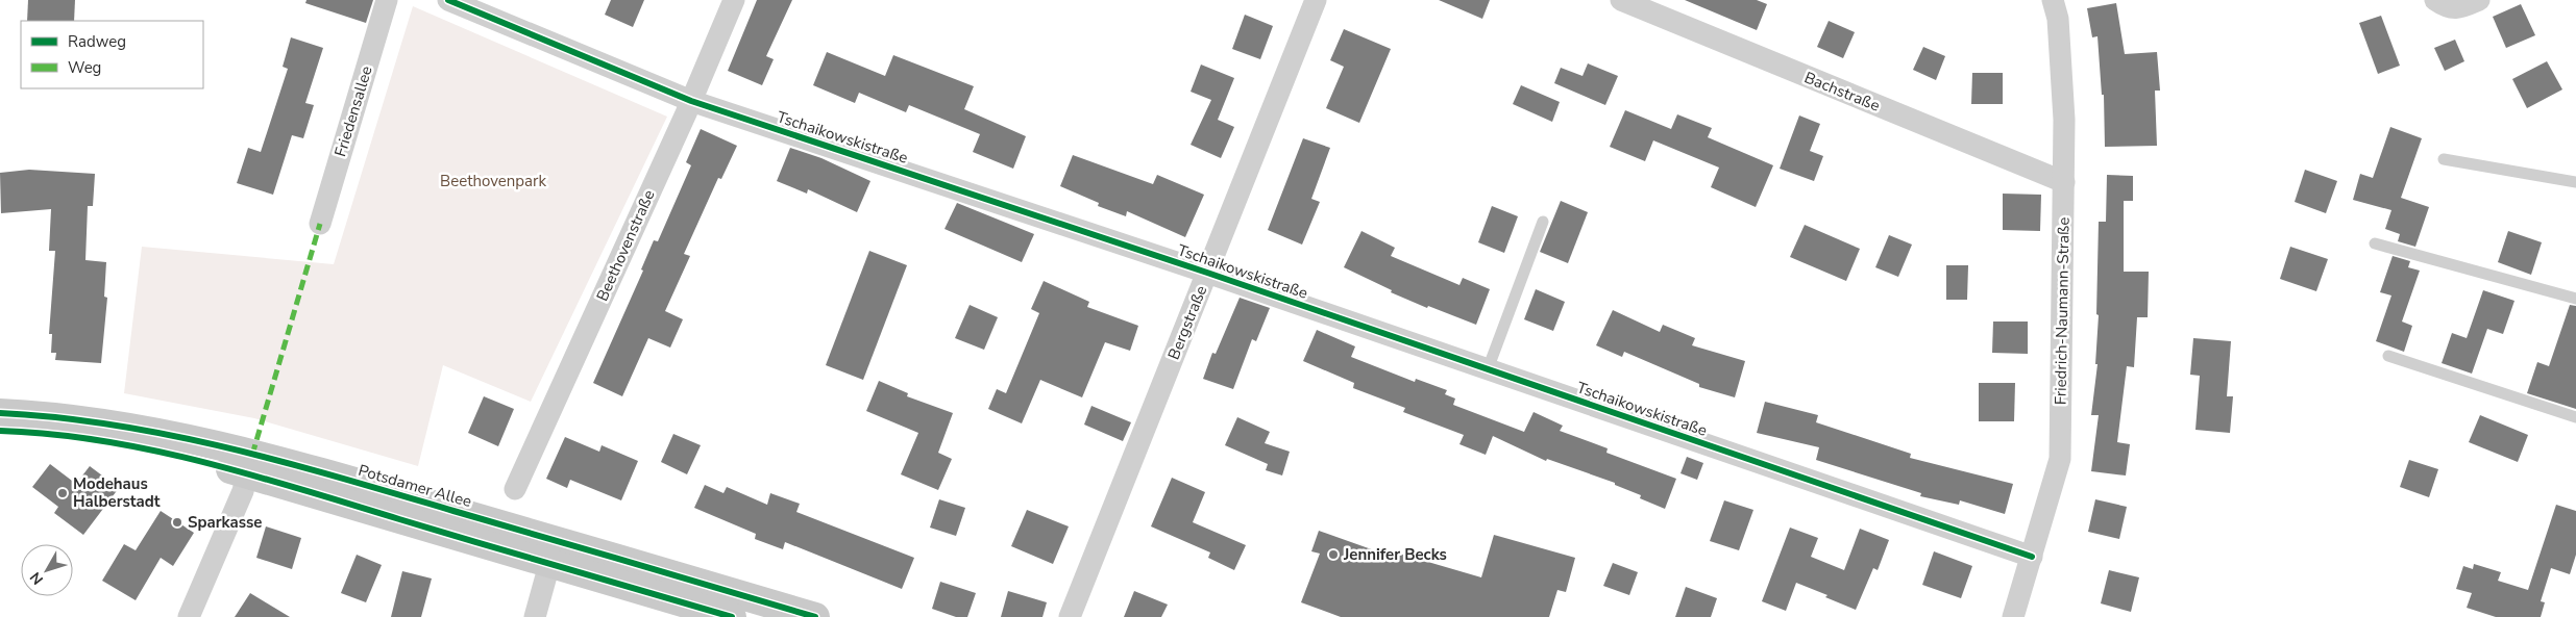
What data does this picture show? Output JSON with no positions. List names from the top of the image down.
{
  "streets": {
    "street": [
      "Bachstraße",
      "Friedensallee",
      "Tschaikowskistraße",
      "Beethovenstraße",
      "Friedrich-Naumann-Straße",
      "Bergstraße"
    ],
    "cycle path": ["Potsdamer Allee"]
  },
  "crossings": [
    ["Bachstraße", "Friedrich-Naumann-Straße"],
    ["Tschaikowskistraße", "Beethovenstraße"],
    ["Tschaikowskistraße", "Friedrich-Naumann-Straße"],
    ["Tschaikowskistraße", "Bergstraße"]
  ],
  "parks": ["Beethovenpark"],
  "places": ["Modehaus Halberstadt", "Sparkasse", "Jennifer Becks"],
  "legend": ["Radweg", "Weg"],
  "north": "bottom left"
}
